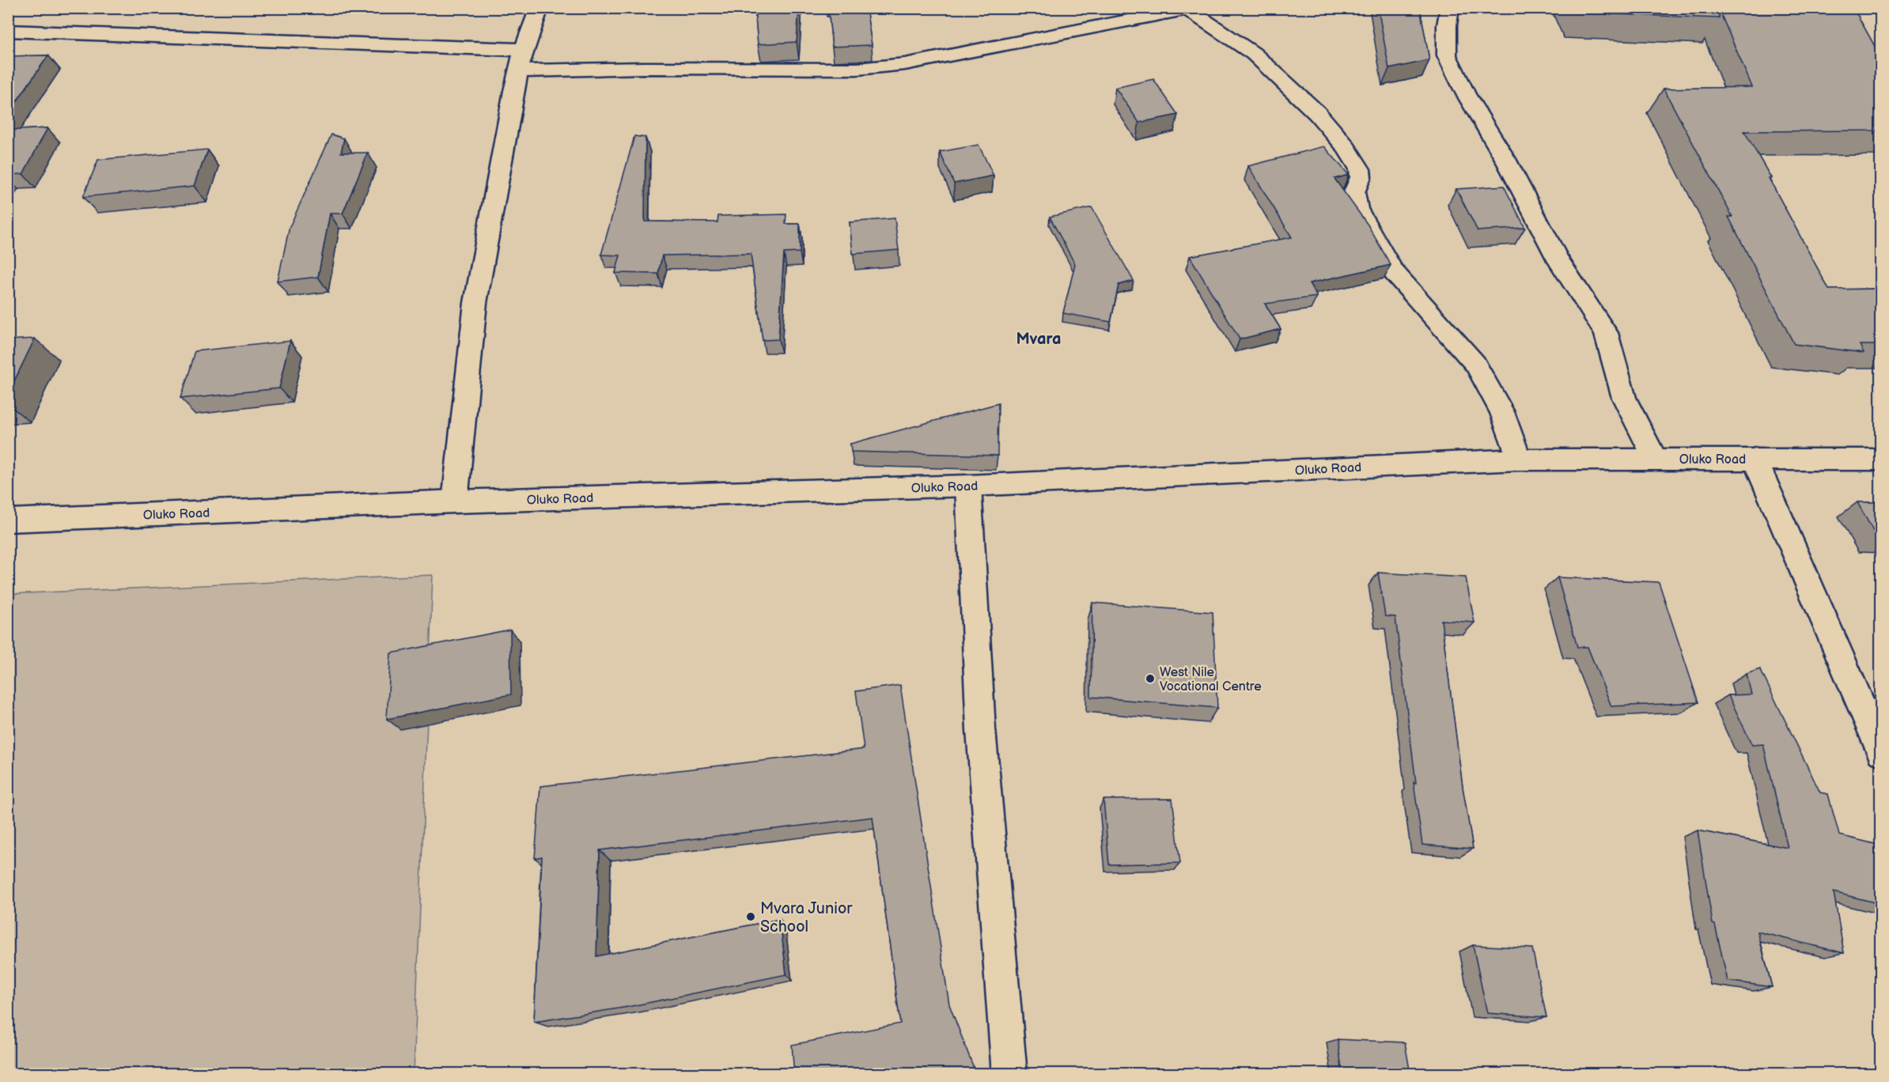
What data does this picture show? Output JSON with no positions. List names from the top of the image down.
{
  "streets": {
    "street": ["Oluko Road"]
  },
  "districts": ["Mvara"],
  "places": ["West Nile Vocational Centre", "Mvara Junior School"]
}
